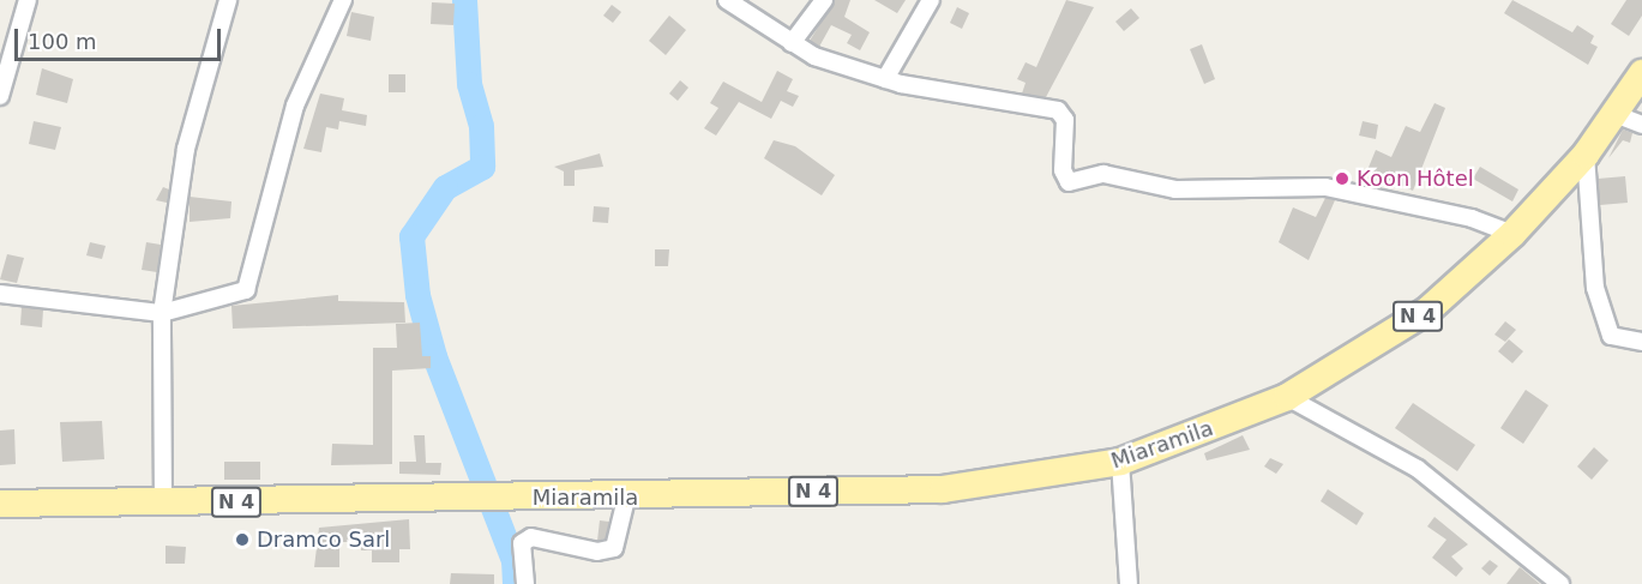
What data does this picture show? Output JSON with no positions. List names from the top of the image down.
{
  "streets": {
    "main road": ["N 4", "Miaramila"]
  },
  "crossings": [
    ["N 4", "Miaramila"]
  ],
  "places": ["Koon Hôtel", "Dramco Sarl"],
  "scale_bar": "100 m"
}
